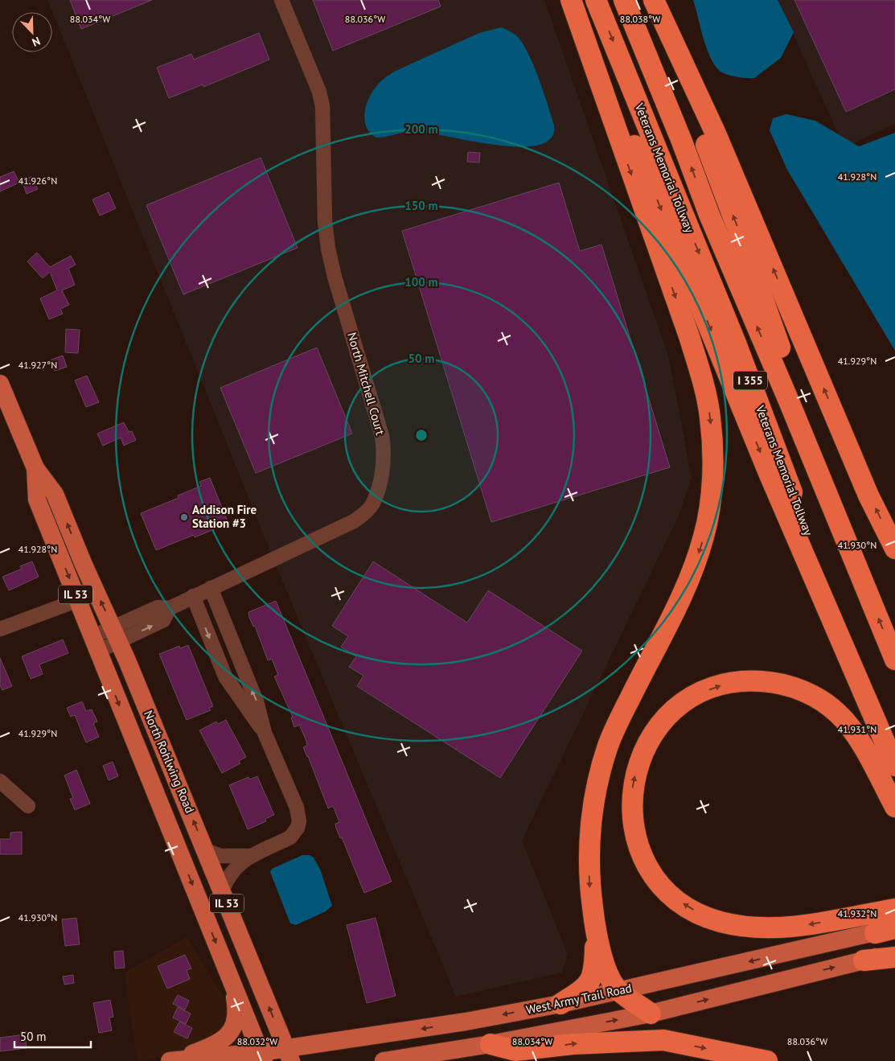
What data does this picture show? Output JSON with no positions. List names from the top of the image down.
{
  "streets": {
    "highway": ["Veterans Memorial Tollway", "I 355"],
    "main road": ["IL 53", "North Rohlwing Road", "West Army Trail Road"],
    "street": ["North Mitchell Court"]
  },
  "crossings": [
    ["North Mitchell Court", "North Rohlwing Road"],
    ["North Rohlwing Road", "West Army Trail Road"]
  ],
  "places": ["Addison Fire Station #3"],
  "scale_bar": "50 m",
  "north": "bottom right",
  "coordinates": [
    "88.034°W",
    "88.036°W",
    "88.038°W",
    "41.928°N",
    "41.926°N",
    "41.929°N",
    "41.927°N",
    "41.930°N",
    "41.931°N",
    "41.932°N",
    "88.032°W"
  ],
  "rings": [
    "200 m",
    "150 m",
    "100 m",
    "50 m"
  ]
}
